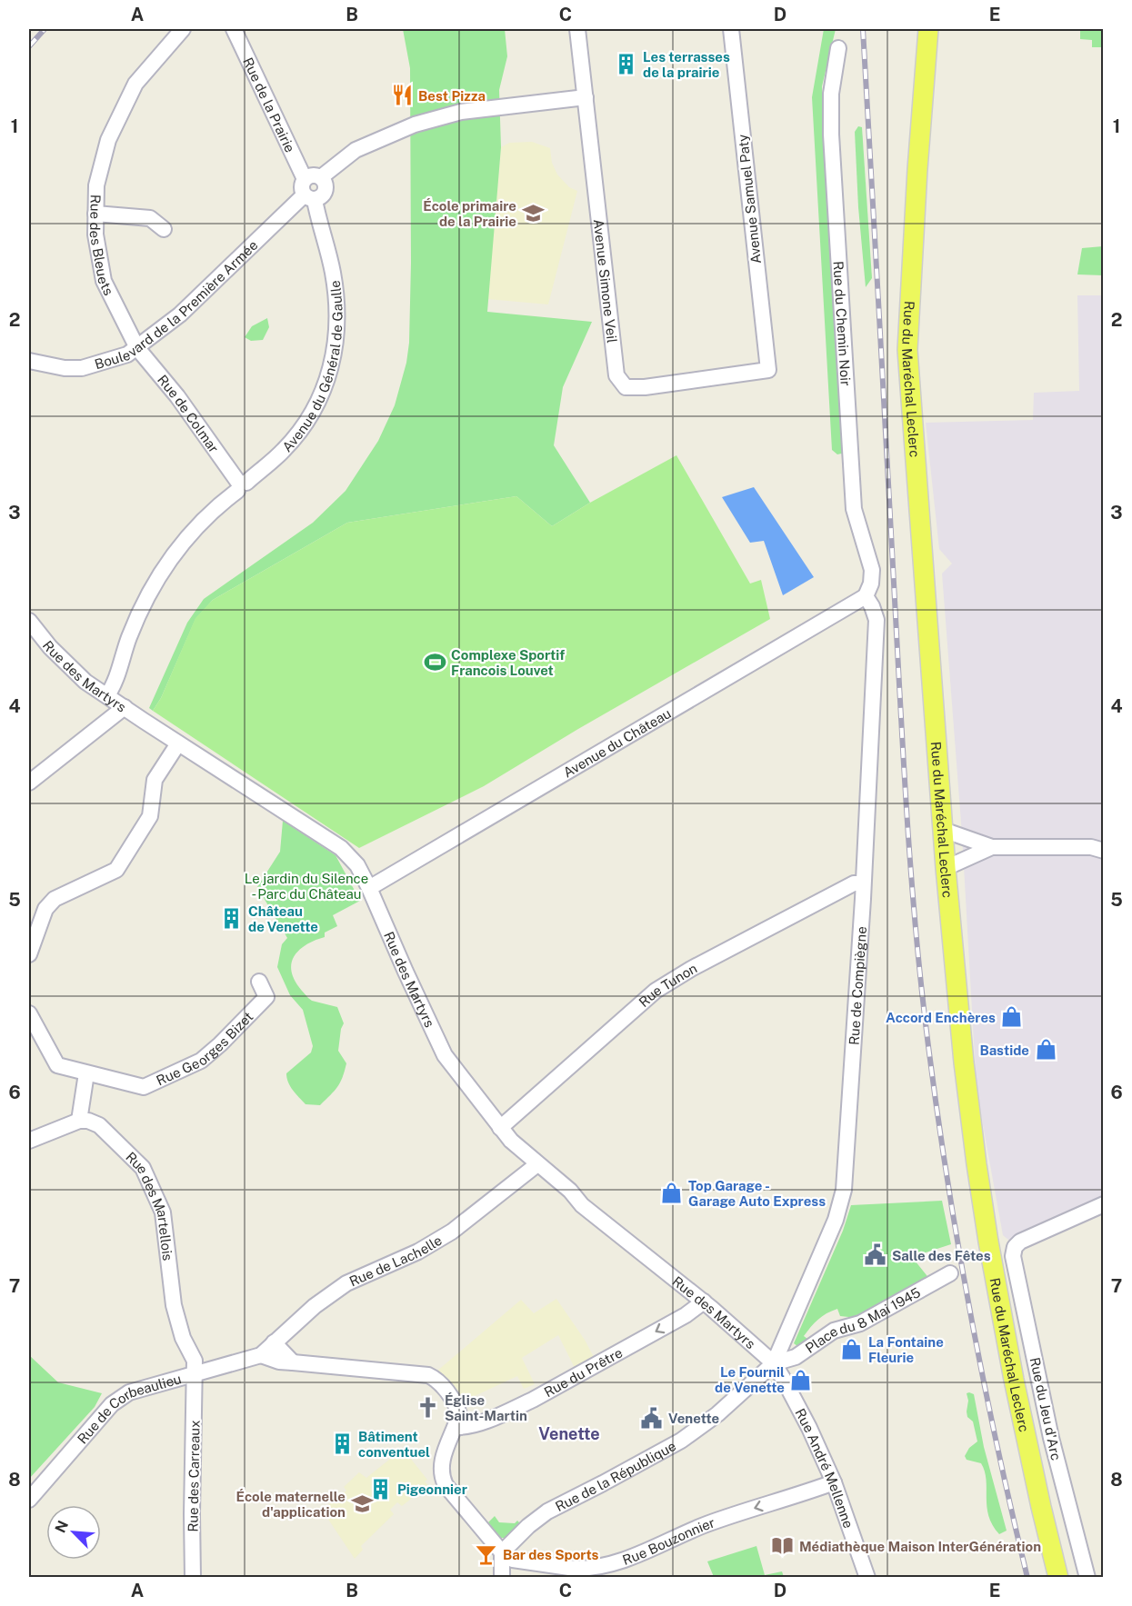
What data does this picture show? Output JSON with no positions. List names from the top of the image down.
{
  "streets": {
    "main road": ["Rue du Maréchal Leclerc"],
    "street": [
      "Rue de la Prairie",
      "Avenue Samuel Paty",
      "Rue des Bleuets",
      "Avenue Simone Veil",
      "Boulevard de la Première Armée",
      "Rue du Chemin Noir",
      "Avenue du Général de Gaulle",
      "Rue de Colmar",
      "Rue des Martyrs",
      "Avenue du Château",
      "Rue de Compiègne",
      "Rue Tunon",
      "Rue Georges Bizet",
      "Rue des Martellois",
      "Rue de Lachelle",
      "Place du 8 Mai 1945",
      "Rue du Prêtre",
      "Rue du Jeu d'Arc",
      "Rue de Corbeaulieu",
      "Rue André Mellenne",
      "Rue des Carreaux",
      "Rue de la République",
      "Rue Bouzonnier"
    ]
  },
  "crossings": [
    ["Rue de la Prairie", "Boulevard de la Première Armée"],
    ["Rue de la Prairie", "Avenue du Général de Gaulle"],
    ["Avenue Samuel Paty", "Avenue Simone Veil"],
    ["Rue des Bleuets", "Boulevard de la Première Armée"],
    ["Rue des Bleuets", "Rue de Colmar"],
    ["Boulevard de la Première Armée", "Avenue du Général de Gaulle"],
    ["Boulevard de la Première Armée", "Rue de Colmar"],
    ["Rue du Chemin Noir", "Avenue du Château"],
    ["Rue du Chemin Noir", "Rue de Compiègne"],
    ["Avenue du Général de Gaulle", "Rue de Colmar"],
    ["Avenue du Général de Gaulle", "Rue des Martyrs"],
    ["Rue des Martyrs", "Avenue du Château"],
    ["Rue des Martyrs", "Rue de Compiègne"],
    ["Rue des Martyrs", "Rue Tunon"],
    ["Rue des Martyrs", "Rue de Lachelle"],
    ["Rue des Martyrs", "Place du 8 Mai 1945"],
    ["Rue des Martyrs", "Rue du Prêtre"],
    ["Rue des Martyrs", "Rue André Mellenne"],
    ["Rue des Martyrs", "Rue de la République"],
    ["Avenue du Château", "Rue de Compiègne"],
    ["Rue de Compiègne", "Rue Tunon"],
    ["Rue de Compiègne", "Place du 8 Mai 1945"],
    ["Rue de Compiègne", "Rue André Mellenne"],
    ["Rue de Compiègne", "Rue de la République"],
    ["Rue des Martellois", "Rue de Corbeaulieu"],
    ["Rue des Martellois", "Rue des Carreaux"],
    ["Rue de Lachelle", "Rue de Corbeaulieu"],
    ["Place du 8 Mai 1945", "Rue André Mellenne"],
    ["Place du 8 Mai 1945", "Rue de la République"],
    ["Rue de Corbeaulieu", "Rue des Carreaux"],
    ["Rue André Mellenne", "Rue de la République"],
    ["Rue André Mellenne", "Rue Bouzonnier"],
    ["Rue de la République", "Rue Bouzonnier"]
  ],
  "one_way": ["Rue du Prêtre", "Rue Bouzonnier"],
  "districts": ["Venette"],
  "parks": ["Le jardin du Silence - Parc du Château"],
  "places": {
    "building": [
      "Les terrasses de la prairie",
      "Château de Venette",
      "Bâtiment conventuel",
      "Pigeonnier"
    ],
    "restaurant": ["Best Pizza"],
    "school or university": ["École primaire de la Prairie", "École maternelle d'application"],
    "sports": ["Complexe Sportif Francois Louvet"],
    "shop": [
      "Accord Enchères",
      "Bastide",
      "Top Garage - Garage Auto Express",
      "La Fontaine Fleurie",
      "Le Fournil de Venette"
    ],
    "public building": ["Salle des Fêtes", "Venette"],
    "church": ["Église Saint-Martin"],
    "library": ["Médiathèque Maison InterGénération"],
    "bar": ["Bar des Sports"]
  },
  "north": "top left",
  "grid": {
    "columns": [
      "A",
      "B",
      "C",
      "D",
      "E"
    ],
    "rows": [
      "1",
      "2",
      "3",
      "4",
      "5",
      "6",
      "7",
      "8"
    ]
  }
}
